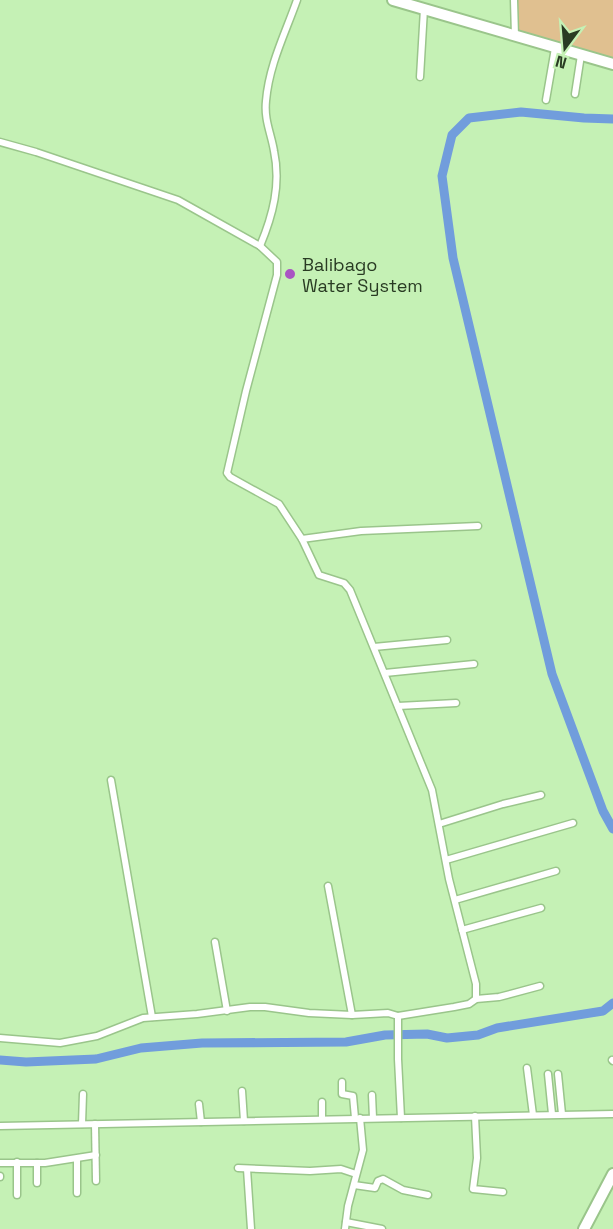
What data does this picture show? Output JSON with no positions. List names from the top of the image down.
{
  "places": ["Balibago Water System"],
  "north": "bottom"
}
